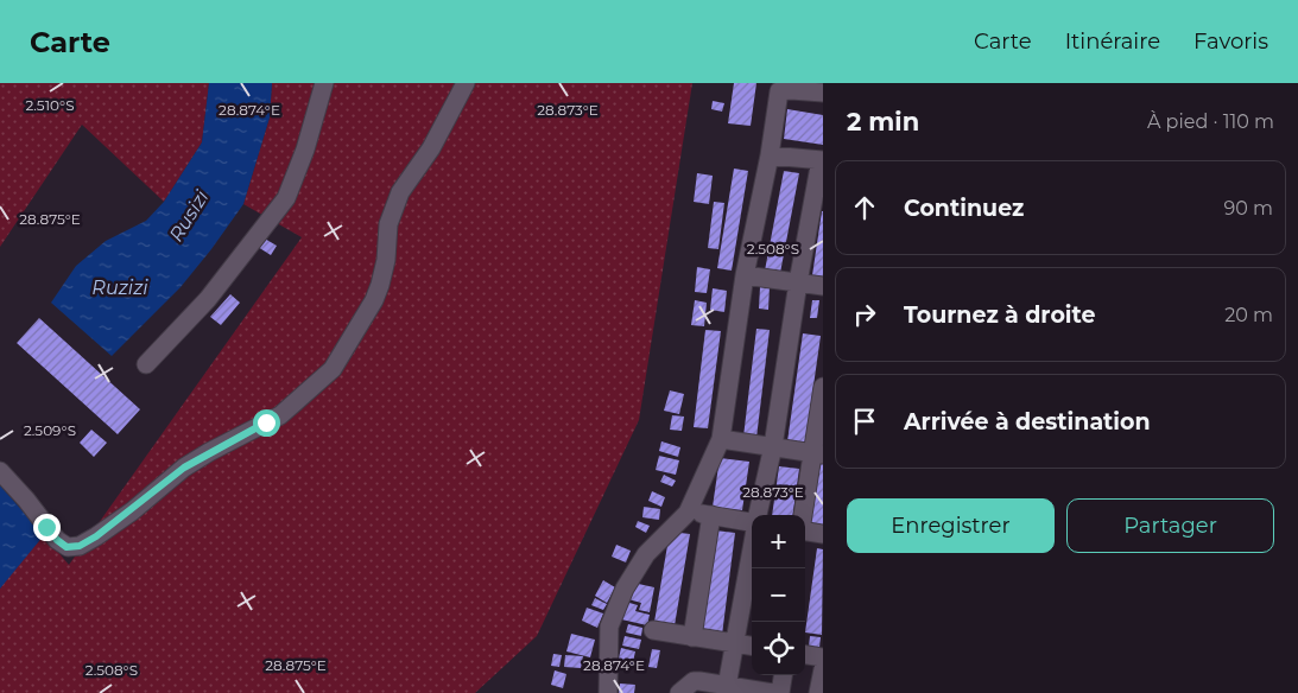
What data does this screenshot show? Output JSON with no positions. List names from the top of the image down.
{
  "water": ["Rusizi", "Ruzizi"],
  "page": {
    "header": "Carte",
    "nav": ["Carte", "Itinéraire", "Favoris"],
    "heading": ["2 min", "À pied · 110 m"],
    "list": [
      ["Continuez", "90 m"],
      ["Tournez à droite", "20 m"],
      "Arrivée à destination"
    ],
    "buttons": ["Enregistrer", "Partager"],
    "map_buttons": ["+", "−"]
  },
  "coordinates": [
    "2.510°S",
    "28.874°E",
    "28.873°E",
    "28.875°E",
    "2.508°S",
    "2.509°S"
  ]
}
